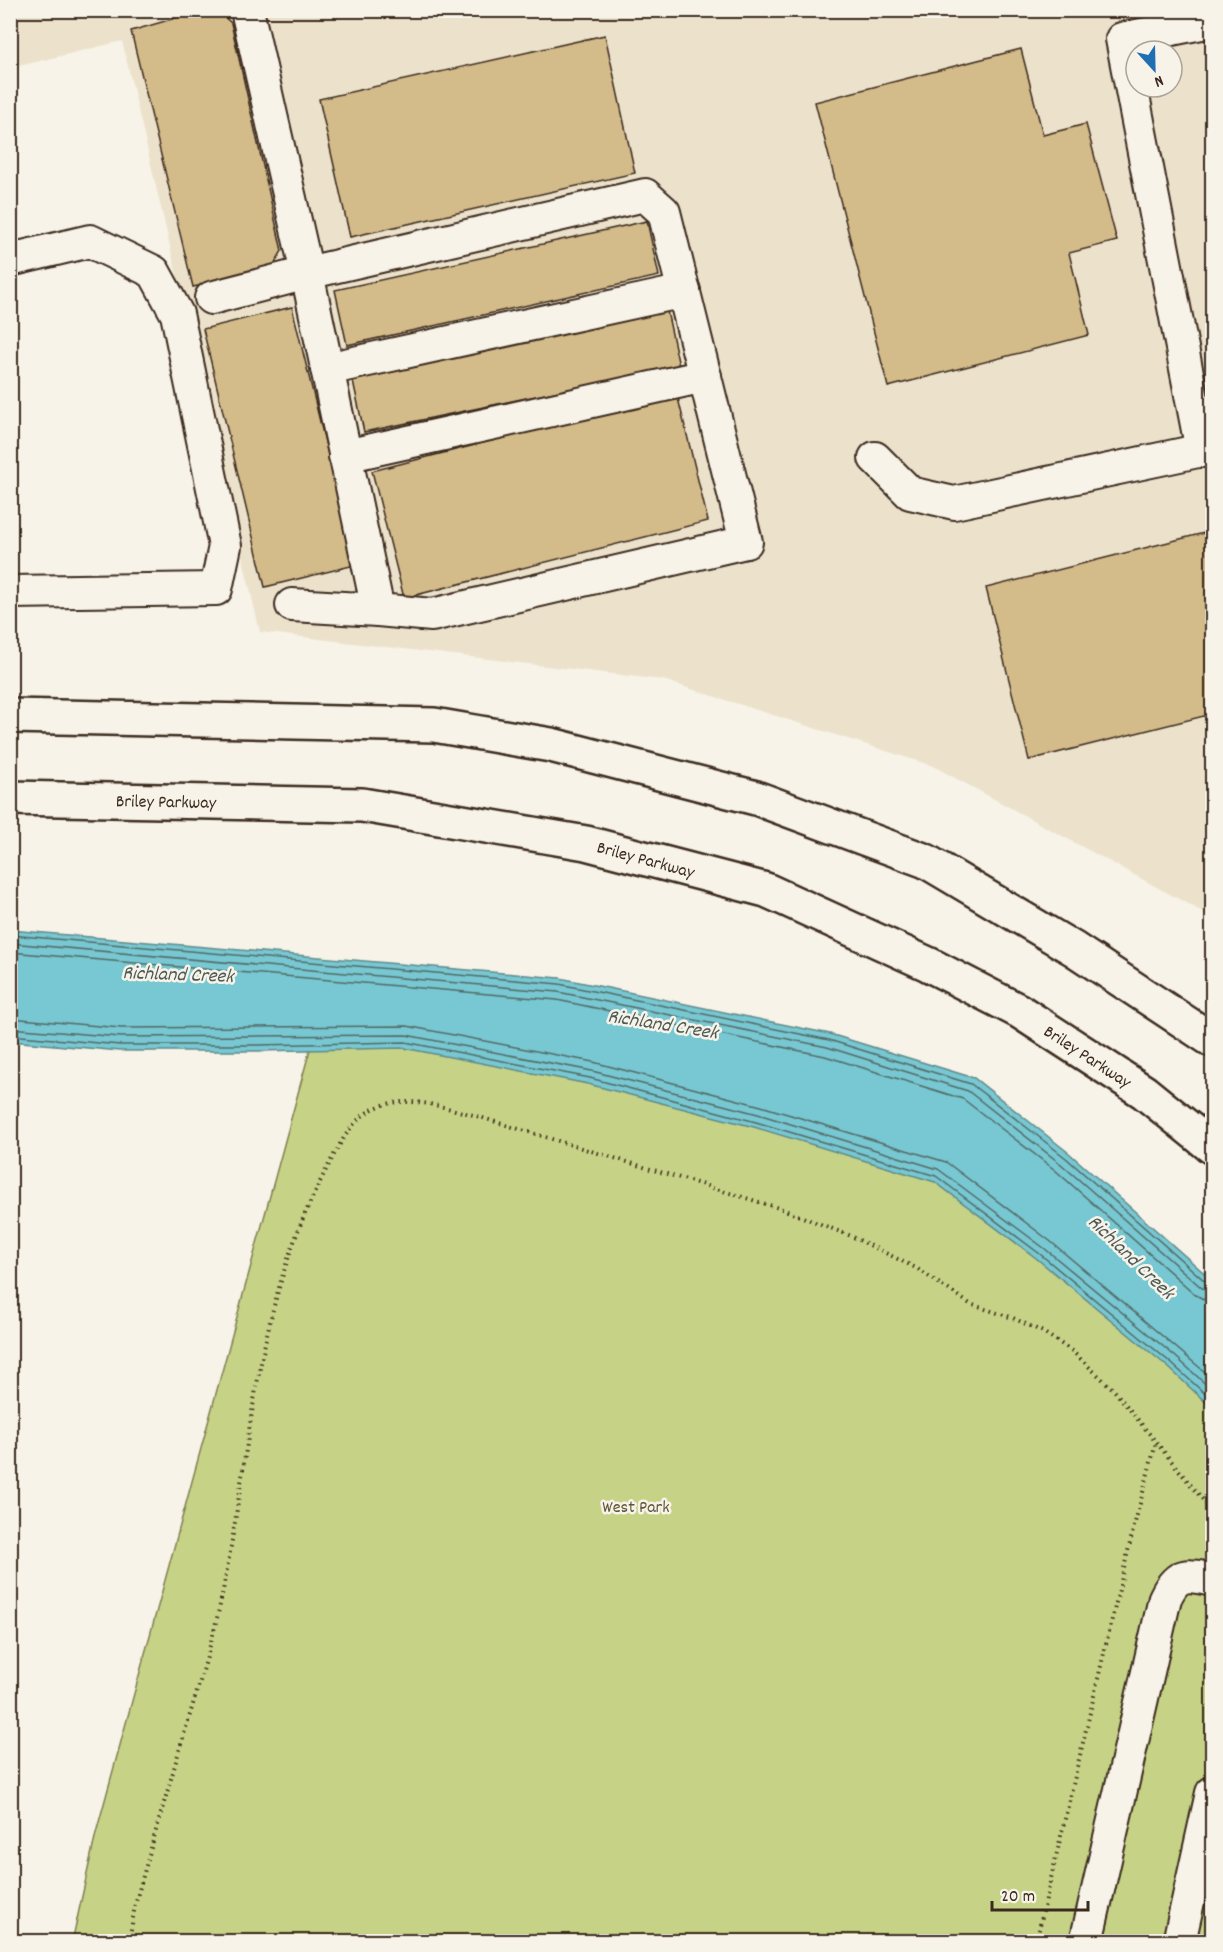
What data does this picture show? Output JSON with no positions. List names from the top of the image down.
{
  "streets": {
    "highway": ["Briley Parkway"]
  },
  "water": ["Richland Creek"],
  "parks": ["West Park"],
  "scale_bar": "20 m",
  "north": "bottom"
}
